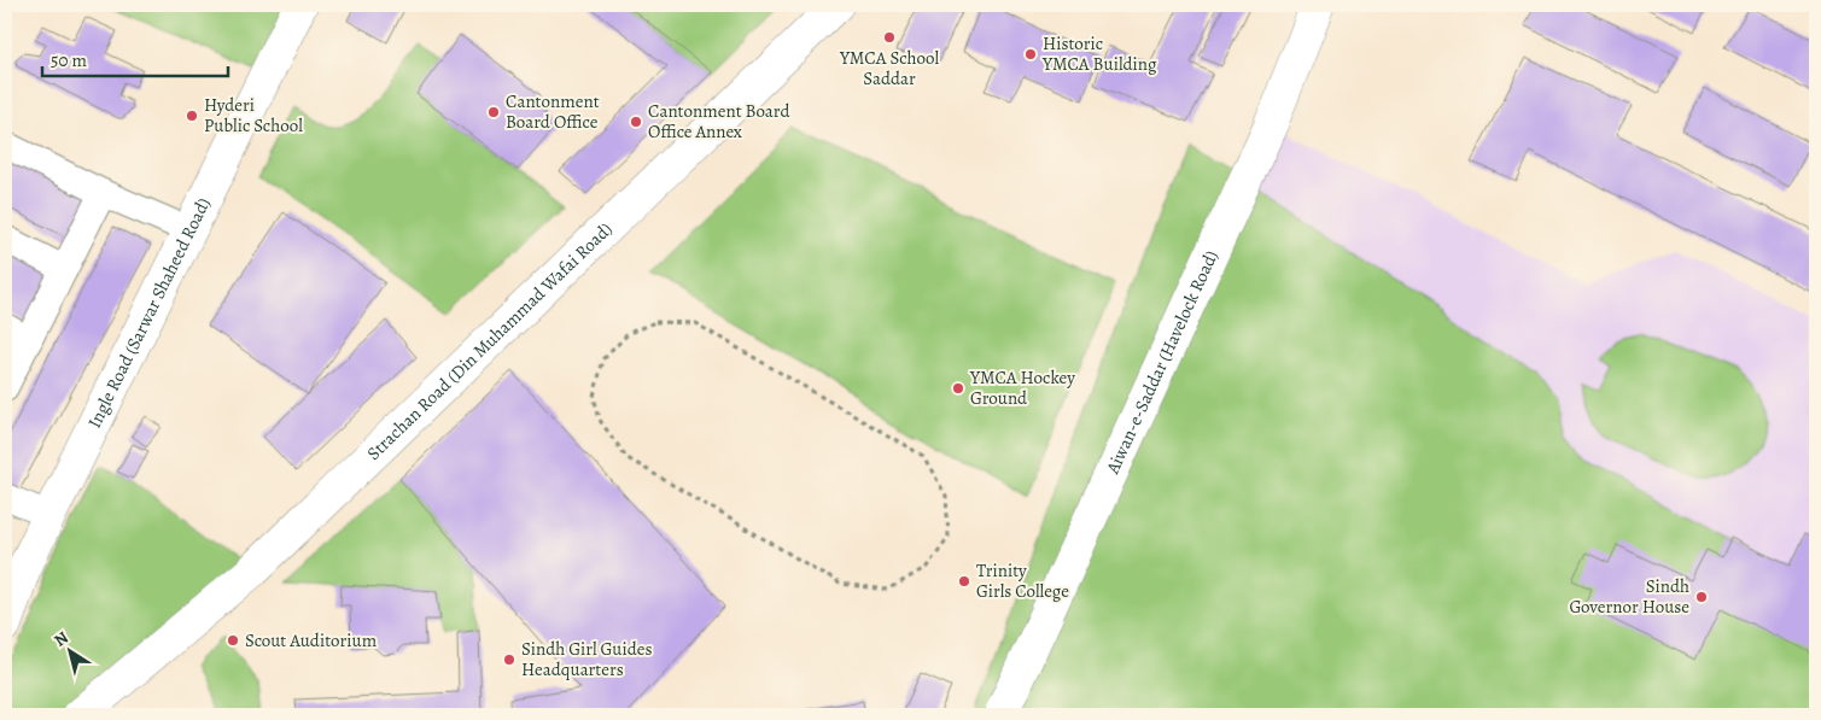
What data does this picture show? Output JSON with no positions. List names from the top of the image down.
{
  "streets": {
    "main road": ["Ingle Road (Sarwar Shaheed Road)", "Strachan Road (Din Muhammad Wafai Road)", "Aiwan-e-Saddar (Havelock Road)"]
  },
  "places": [
    "YMCA School Saddar",
    "Historic YMCA Building",
    "Cantonment Board Office",
    "Hyderi Public School",
    "Cantonment Board Office Annex",
    "YMCA Hockey Ground",
    "Trinity Girls College",
    "Sindh Governor House",
    "Scout Auditorium",
    "Sindh Girl Guides Headquarters"
  ],
  "scale_bar": "50 m",
  "north": "top left"
}
